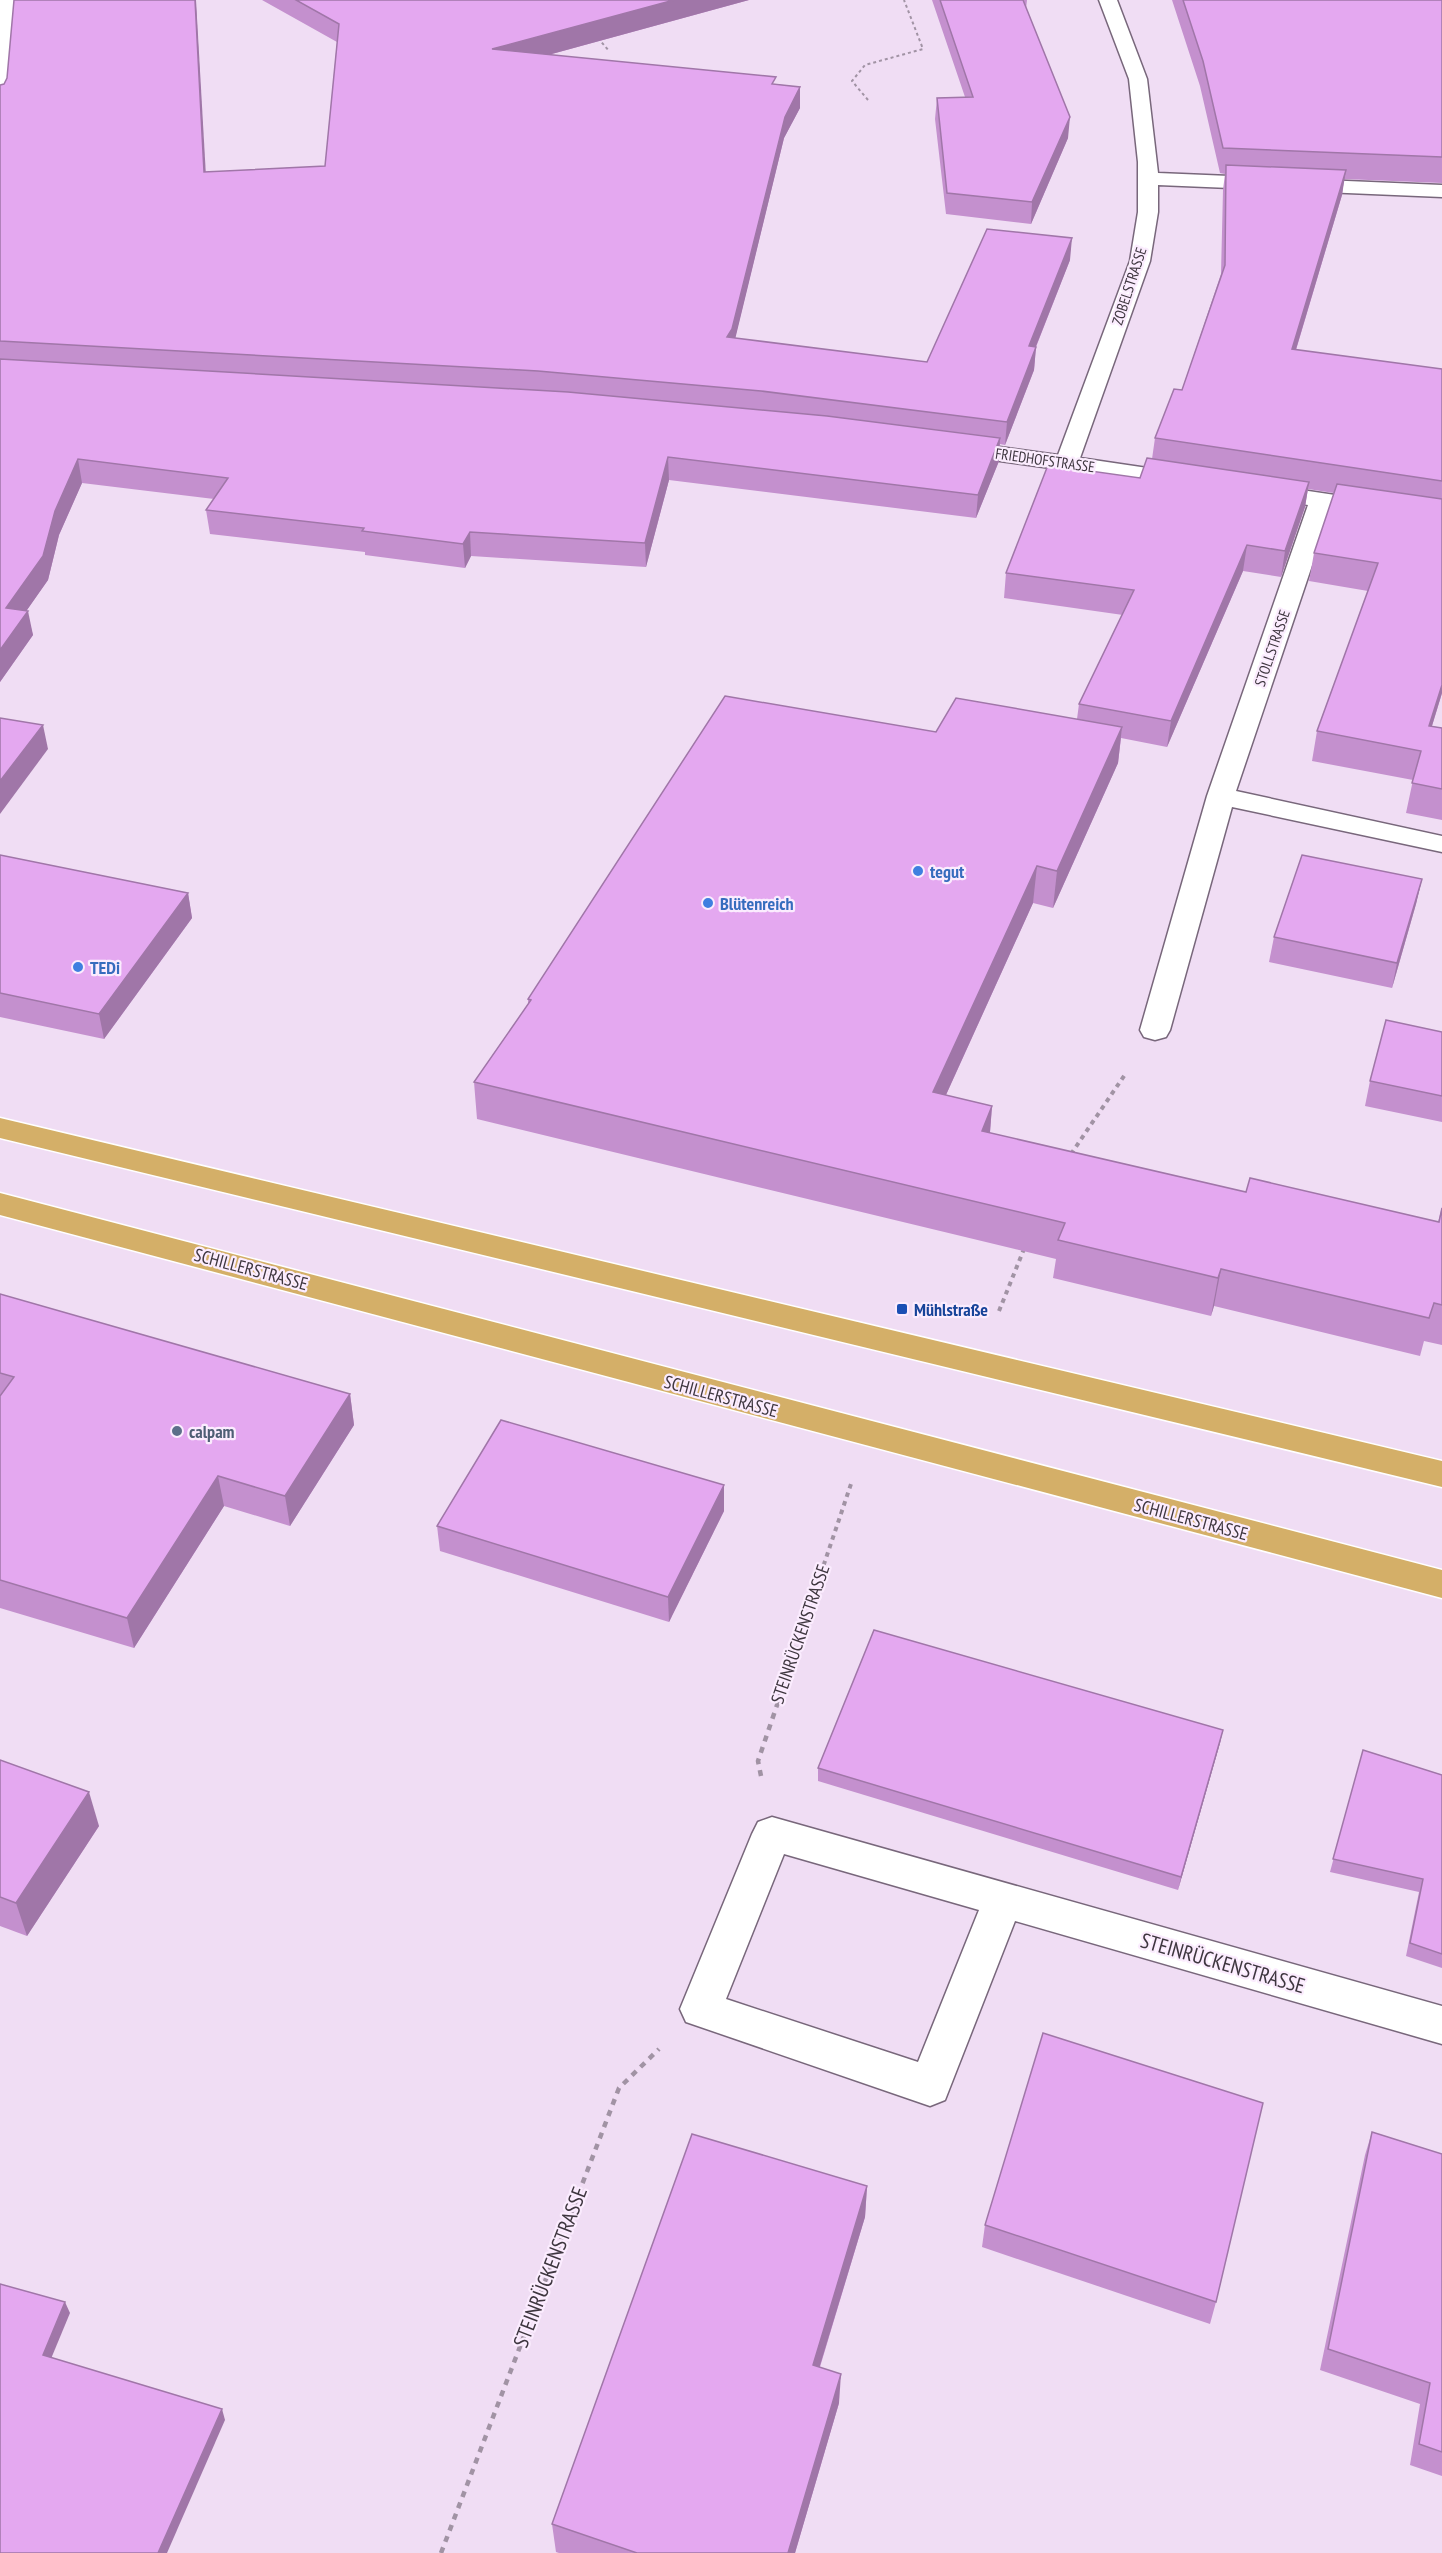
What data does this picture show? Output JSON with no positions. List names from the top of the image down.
{
  "streets": {
    "main road": ["SCHILLERSTRASSE"],
    "street": [
      "ZOBELSTRASSE",
      "FRIEDHOFSTRASSE",
      "STOLLSTRASSE",
      "STEINRÜCKENSTRASSE"
    ]
  },
  "crossings": [
    ["ZOBELSTRASSE", "FRIEDHOFSTRASSE"],
    ["SCHILLERSTRASSE", "STEINRÜCKENSTRASSE"]
  ],
  "places": {
    "other": [
      "tegut",
      "Blütenreich",
      "TEDi",
      "calpam"
    ],
    "transit": ["Mühlstraße"]
  }
}
